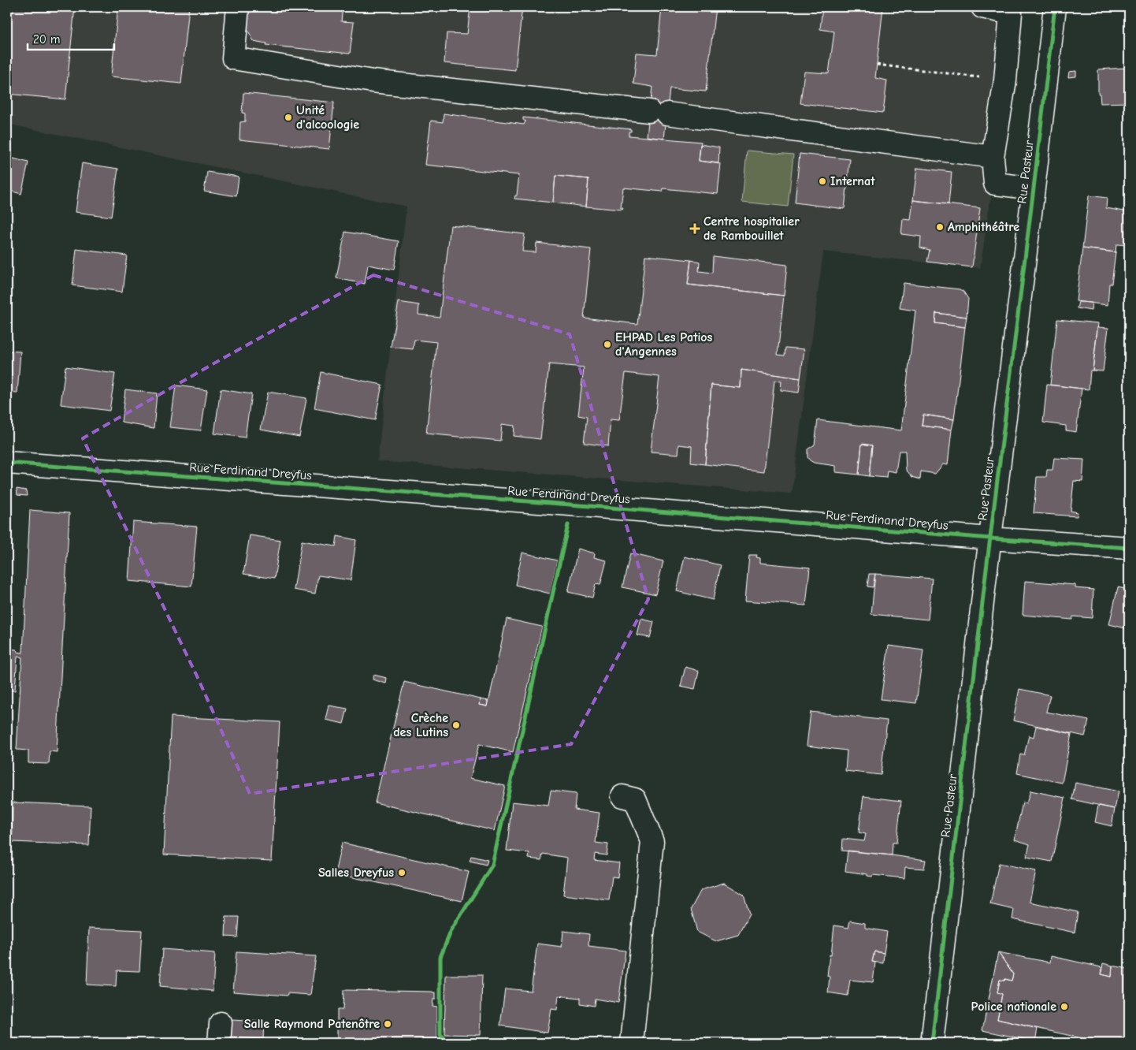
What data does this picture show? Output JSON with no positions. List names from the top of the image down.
{
  "streets": {
    "street": ["Rue Pasteur", "Rue Ferdinand Dreyfus"]
  },
  "crossings": [
    ["Rue Pasteur", "Rue Ferdinand Dreyfus"]
  ],
  "places": {
    "other": [
      "Unité d'alcoologie",
      "Internat",
      "Amphithéâtre",
      "EHPAD Les Patios d'Angennes",
      "Crèche des Lutins",
      "Salles Dreyfus",
      "Police nationale",
      "Salle Raymond Patenôtre"
    ],
    "health": ["Centre hospitalier de Rambouillet"]
  },
  "scale_bar": "20 m"
}
